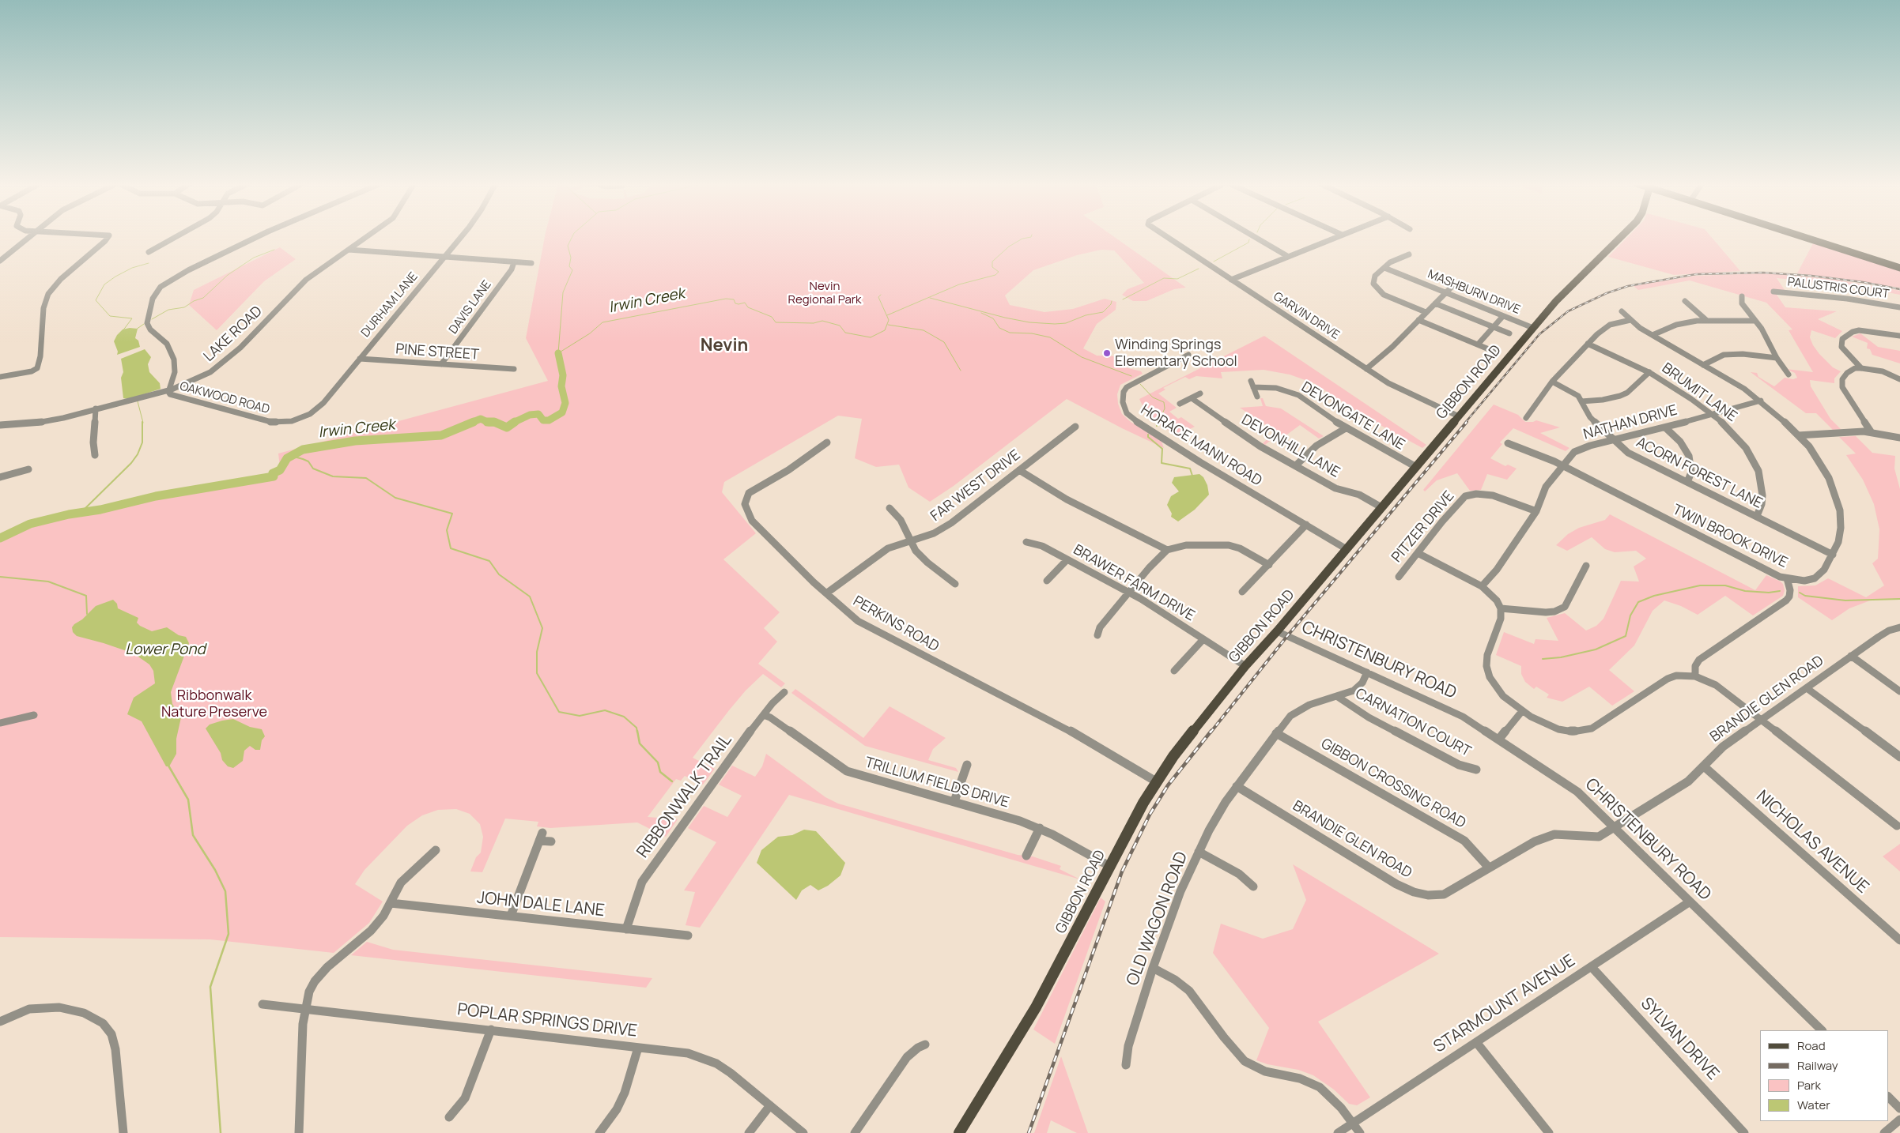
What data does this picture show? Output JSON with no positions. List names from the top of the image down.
{
  "streets": {
    "main road": ["GIBBON ROAD"],
    "street": [
      "PALUSTRIS COURT",
      "MASHBURN DRIVE",
      "DURHAM LANE",
      "DAVIS LANE",
      "GARVIN DRIVE",
      "LAKE ROAD",
      "PINE STREET",
      "BRUMIT LANE",
      "OAKWOOD ROAD",
      "DEVONGATE LANE",
      "NATHAN DRIVE",
      "HORACE MANN ROAD",
      "DEVONHILL LANE",
      "ACORN FOREST LANE",
      "FAR WEST DRIVE",
      "PITZER DRIVE",
      "TWIN BROOK DRIVE",
      "BRAWER FARM DRIVE",
      "PERKINS ROAD",
      "CHRISTENBURY ROAD",
      "BRANDIE GLEN ROAD",
      "CARNATION COURT",
      "TRILLIUM FIELDS DRIVE",
      "GIBBON CROSSING ROAD",
      "RIBBONWALK TRAIL",
      "NICHOLAS AVENUE",
      "JOHN DALE LANE",
      "OLD WAGON ROAD",
      "STARMOUNT AVENUE",
      "POPLAR SPRINGS DRIVE",
      "SYLVAN DRIVE"
    ]
  },
  "crossings": [
    ["MASHBURN DRIVE", "GIBBON ROAD"],
    ["DURHAM LANE", "PINE STREET"],
    ["DURHAM LANE", "OAKWOOD ROAD"],
    ["DAVIS LANE", "PINE STREET"],
    ["GARVIN DRIVE", "GIBBON ROAD"],
    ["LAKE ROAD", "OAKWOOD ROAD"],
    ["GIBBON ROAD", "DEVONGATE LANE"],
    ["GIBBON ROAD", "HORACE MANN ROAD"],
    ["GIBBON ROAD", "DEVONHILL LANE"],
    ["GIBBON ROAD", "BRAWER FARM DRIVE"],
    ["GIBBON ROAD", "PERKINS ROAD"],
    ["GIBBON ROAD", "CHRISTENBURY ROAD"],
    ["GIBBON ROAD", "TRILLIUM FIELDS DRIVE"],
    ["BRUMIT LANE", "NATHAN DRIVE"],
    ["BRUMIT LANE", "ACORN FOREST LANE"],
    ["NATHAN DRIVE", "ACORN FOREST LANE"],
    ["NATHAN DRIVE", "PITZER DRIVE"],
    ["NATHAN DRIVE", "TWIN BROOK DRIVE"],
    ["ACORN FOREST LANE", "TWIN BROOK DRIVE"],
    ["FAR WEST DRIVE", "PERKINS ROAD"],
    ["CHRISTENBURY ROAD", "BRANDIE GLEN ROAD"],
    ["CHRISTENBURY ROAD", "OLD WAGON ROAD"],
    ["CHRISTENBURY ROAD", "STARMOUNT AVENUE"],
    ["BRANDIE GLEN ROAD", "GIBBON CROSSING ROAD"],
    ["BRANDIE GLEN ROAD", "NICHOLAS AVENUE"],
    ["BRANDIE GLEN ROAD", "OLD WAGON ROAD"],
    ["CARNATION COURT", "OLD WAGON ROAD"],
    ["TRILLIUM FIELDS DRIVE", "RIBBONWALK TRAIL"],
    ["GIBBON CROSSING ROAD", "OLD WAGON ROAD"],
    ["RIBBONWALK TRAIL", "JOHN DALE LANE"],
    ["STARMOUNT AVENUE", "SYLVAN DRIVE"]
  ],
  "districts": ["Nevin"],
  "water": ["Irwin Creek", "Lower Pond"],
  "parks": ["Nevin Regional Park", "Ribbonwalk Nature Preserve"],
  "places": ["Winding Springs Elementary School"],
  "legend": [
    "Road",
    "Railway",
    "Park",
    "Water"
  ]
}
